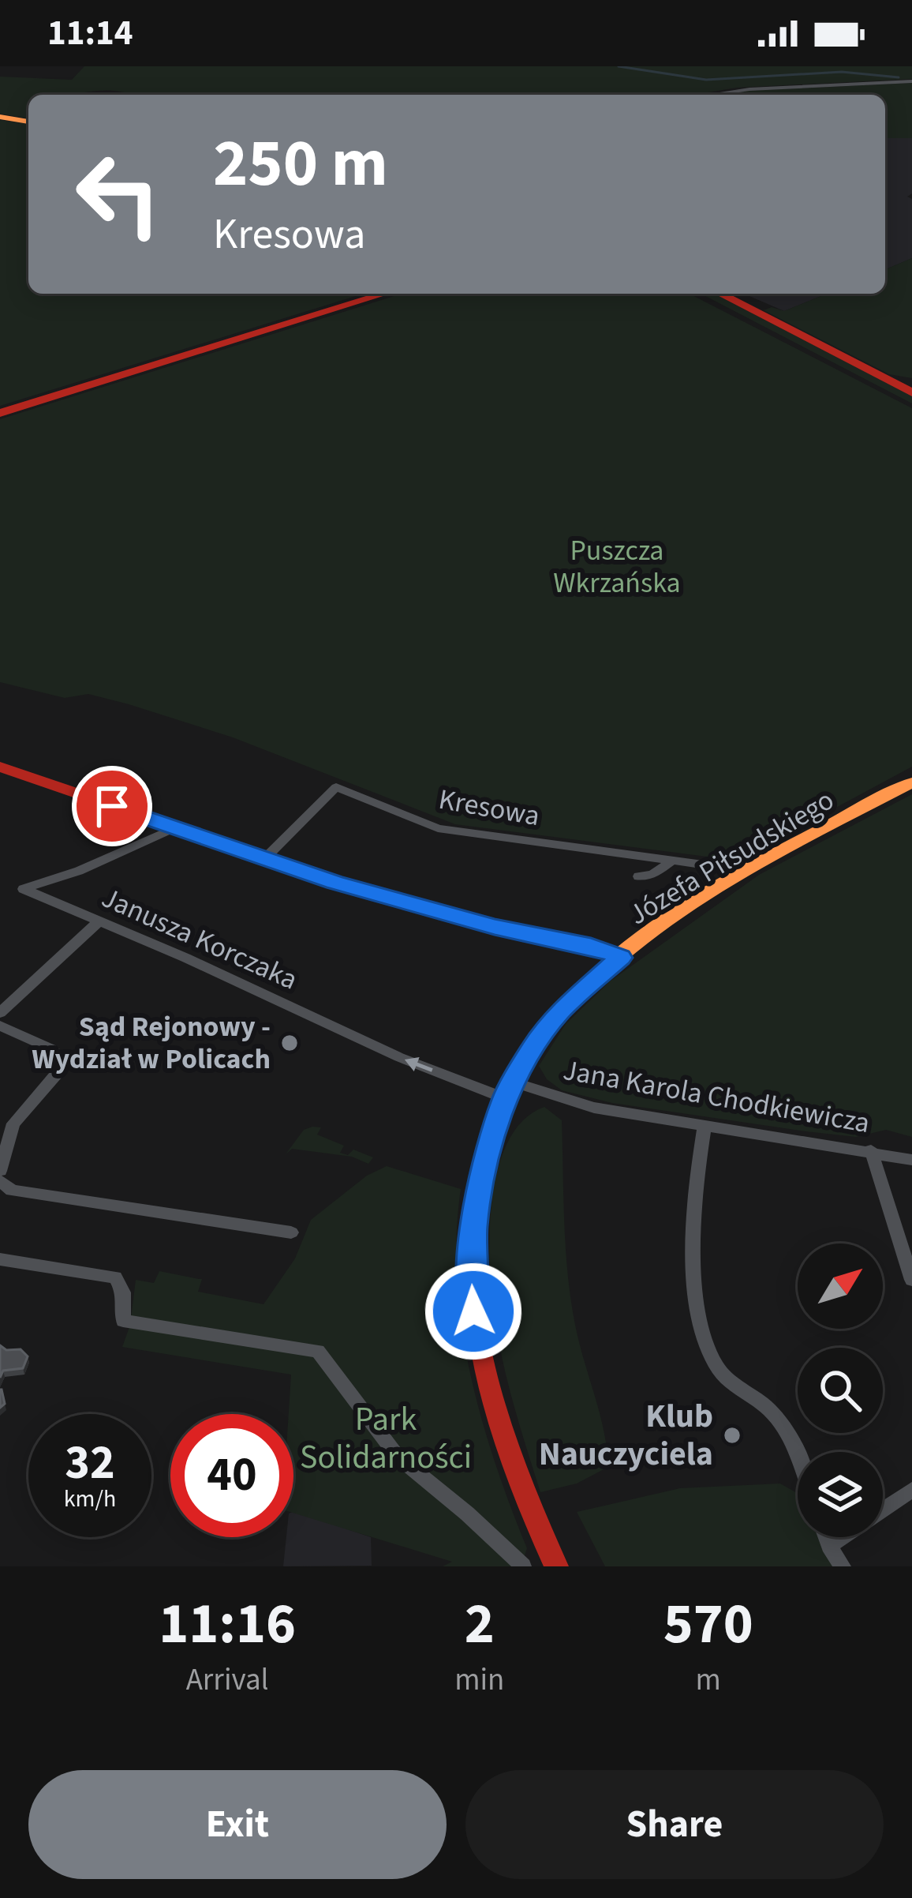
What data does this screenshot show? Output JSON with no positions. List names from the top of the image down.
{
  "streets": {
    "street": [
      "Kresowa",
      "Józefa Piłsudskiego",
      "Janusza Korczaka",
      "Jana Karola Chodkiewicza"
    ]
  },
  "crossings": [
    ["Kresowa", "Józefa Piłsudskiego"],
    ["Józefa Piłsudskiego", "Janusza Korczaka"],
    ["Józefa Piłsudskiego", "Jana Karola Chodkiewicza"]
  ],
  "one_way": ["Janusza Korczaka"],
  "parks": ["Puszcza Wkrzańska", "Park Solidarności"],
  "places": ["Sąd Rejonowy - Wydział w Policach", "Klub Nauczyciela"],
  "north": "top right",
  "page": {
    "status": "11:14",
    "turn": ["250 m", "Kresowa"],
    "speed": "32 km/h",
    "limit": "40",
    "eta": [
      "11:16",
      "Arrival",
      "2",
      "min",
      "570",
      "m"
    ],
    "buttons": ["Exit", "Share"]
  }
}
